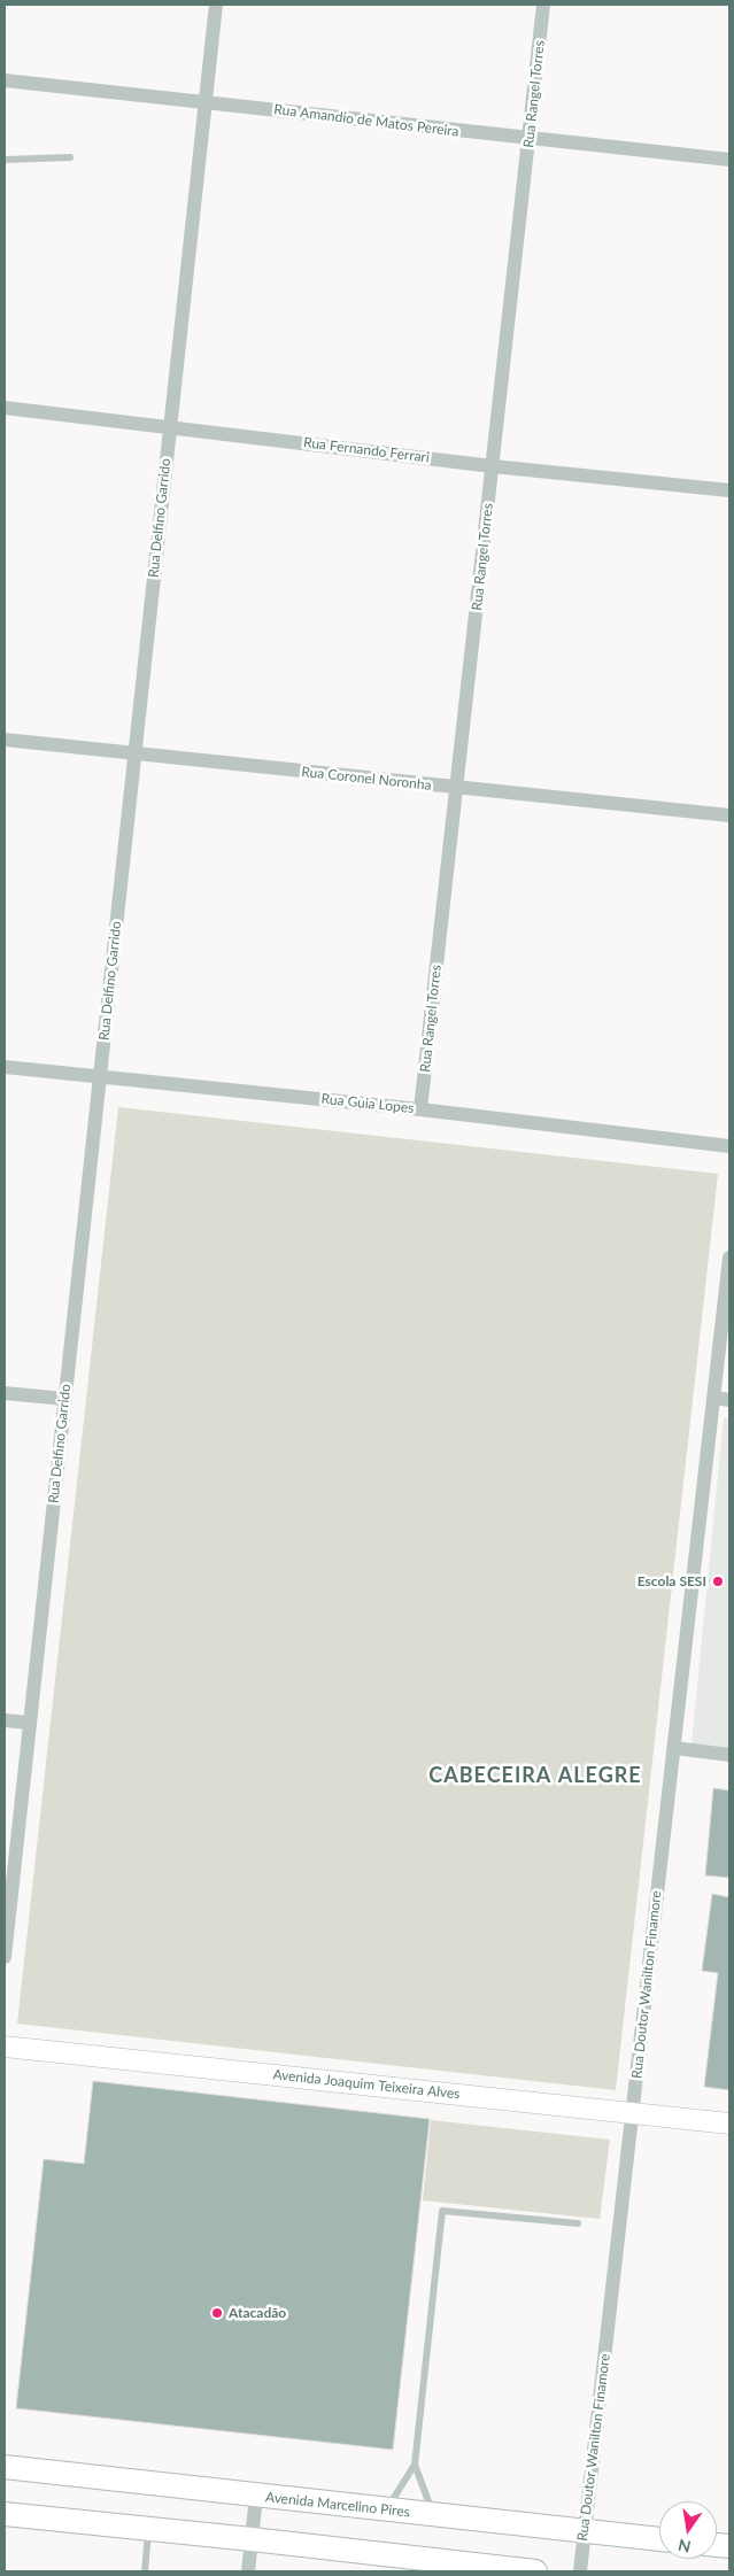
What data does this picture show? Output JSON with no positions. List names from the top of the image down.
{
  "streets": {
    "main road": ["Avenida Marcelino Pires"],
    "street": [
      "Rua Rangel Torres",
      "Rua Amandio de Matos Pereira",
      "Rua Fernando Ferrari",
      "Rua Delfino Garrido",
      "Rua Coronel Noronha",
      "Rua Guia Lopes",
      "Rua Doutor Wanilton Finamore",
      "Avenida Joaquim Teixeira Alves"
    ]
  },
  "crossings": [
    ["Rua Rangel Torres", "Rua Amandio de Matos Pereira"],
    ["Rua Rangel Torres", "Rua Fernando Ferrari"],
    ["Rua Rangel Torres", "Rua Coronel Noronha"],
    ["Rua Rangel Torres", "Rua Guia Lopes"],
    ["Rua Amandio de Matos Pereira", "Rua Delfino Garrido"],
    ["Rua Fernando Ferrari", "Rua Delfino Garrido"],
    ["Rua Delfino Garrido", "Rua Coronel Noronha"],
    ["Rua Delfino Garrido", "Rua Guia Lopes"],
    ["Rua Doutor Wanilton Finamore", "Avenida Joaquim Teixeira Alves"],
    ["Rua Doutor Wanilton Finamore", "Avenida Marcelino Pires"]
  ],
  "districts": ["CABECEIRA ALEGRE"],
  "places": ["Escola SESI", "Atacadão"],
  "north": "bottom"
}
